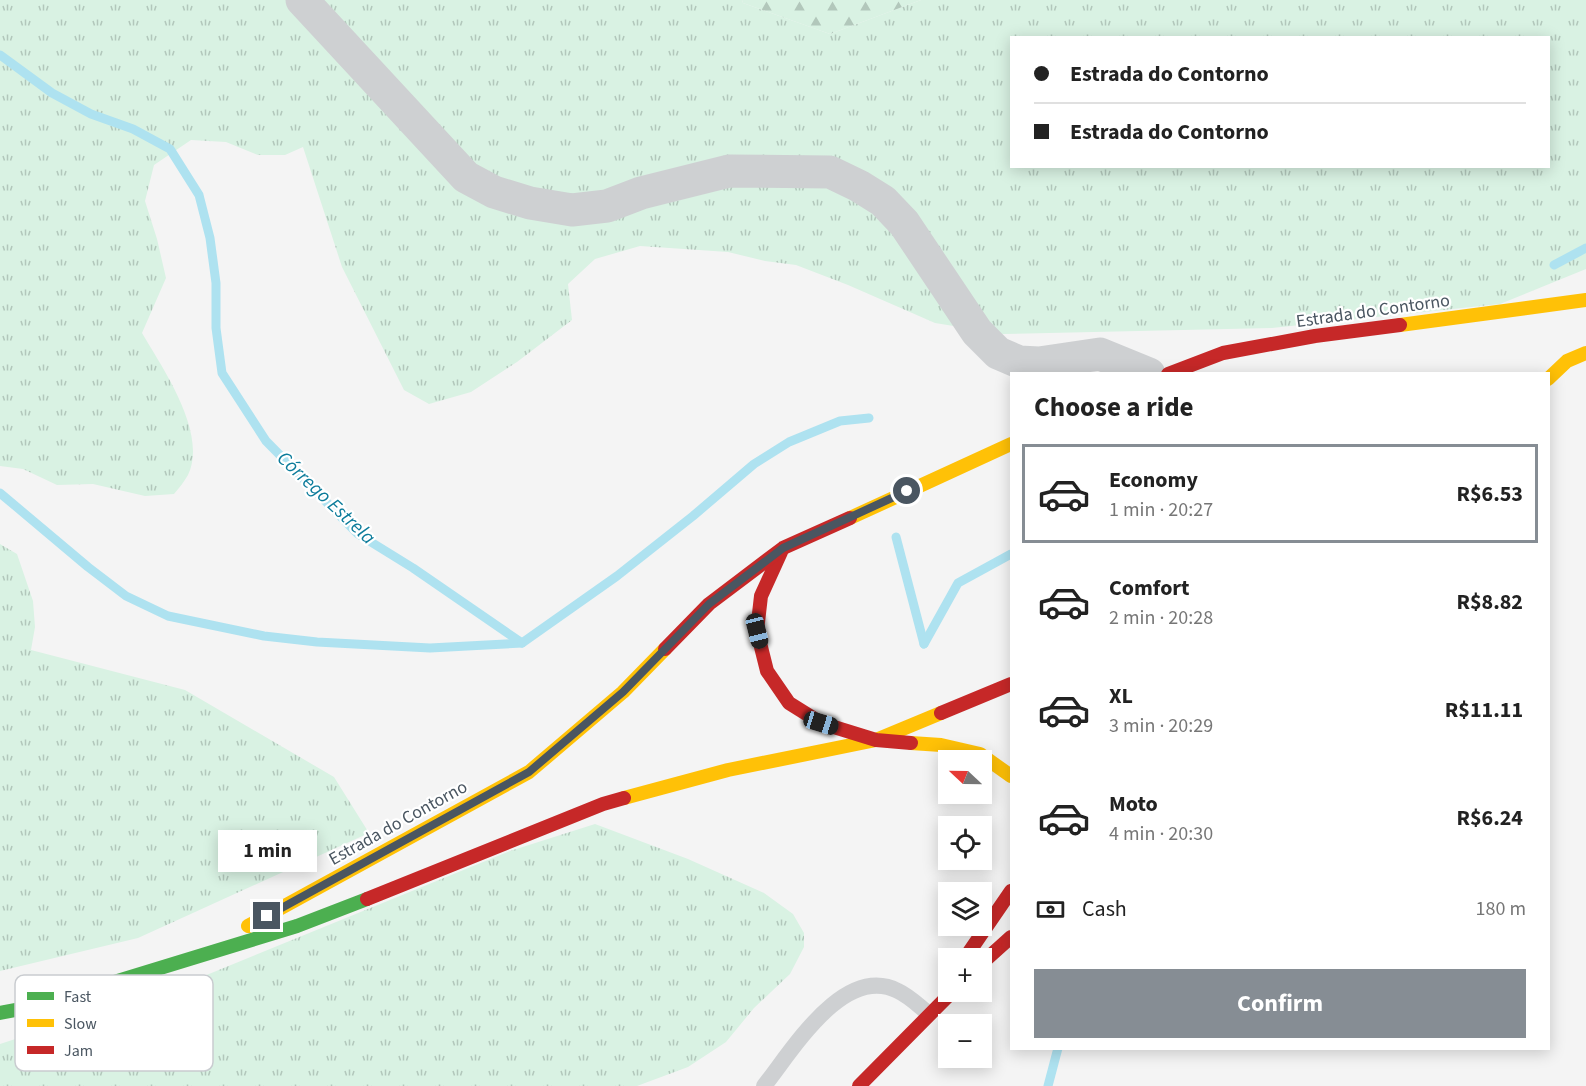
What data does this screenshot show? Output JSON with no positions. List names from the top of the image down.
{
  "streets": {
    "main road": ["Estrada do Contorno"]
  },
  "water": ["Córrego Estrela"],
  "legend": ["Fast", "Slow", "Jam"],
  "north": "left",
  "page": {
    "banner": ["Estrada do Contorno", "Estrada do Contorno"],
    "heading": "Choose a ride",
    "list": [
      {
        "name": "Economy",
        "note": "1 min · 20:27",
        "value": "R$6.53"
      },
      {
        "name": "Comfort",
        "note": "2 min · 20:28",
        "value": "R$8.82"
      },
      {
        "name": "XL",
        "note": "3 min · 20:29",
        "value": "R$11.11"
      },
      {
        "name": "Moto",
        "note": "4 min · 20:30",
        "value": "R$6.24"
      }
    ],
    "map_buttons": ["+", "−"],
    "bubble": "1 min",
    "pay": ["Cash", "180 m"],
    "buttons": "Confirm"
  }
}
